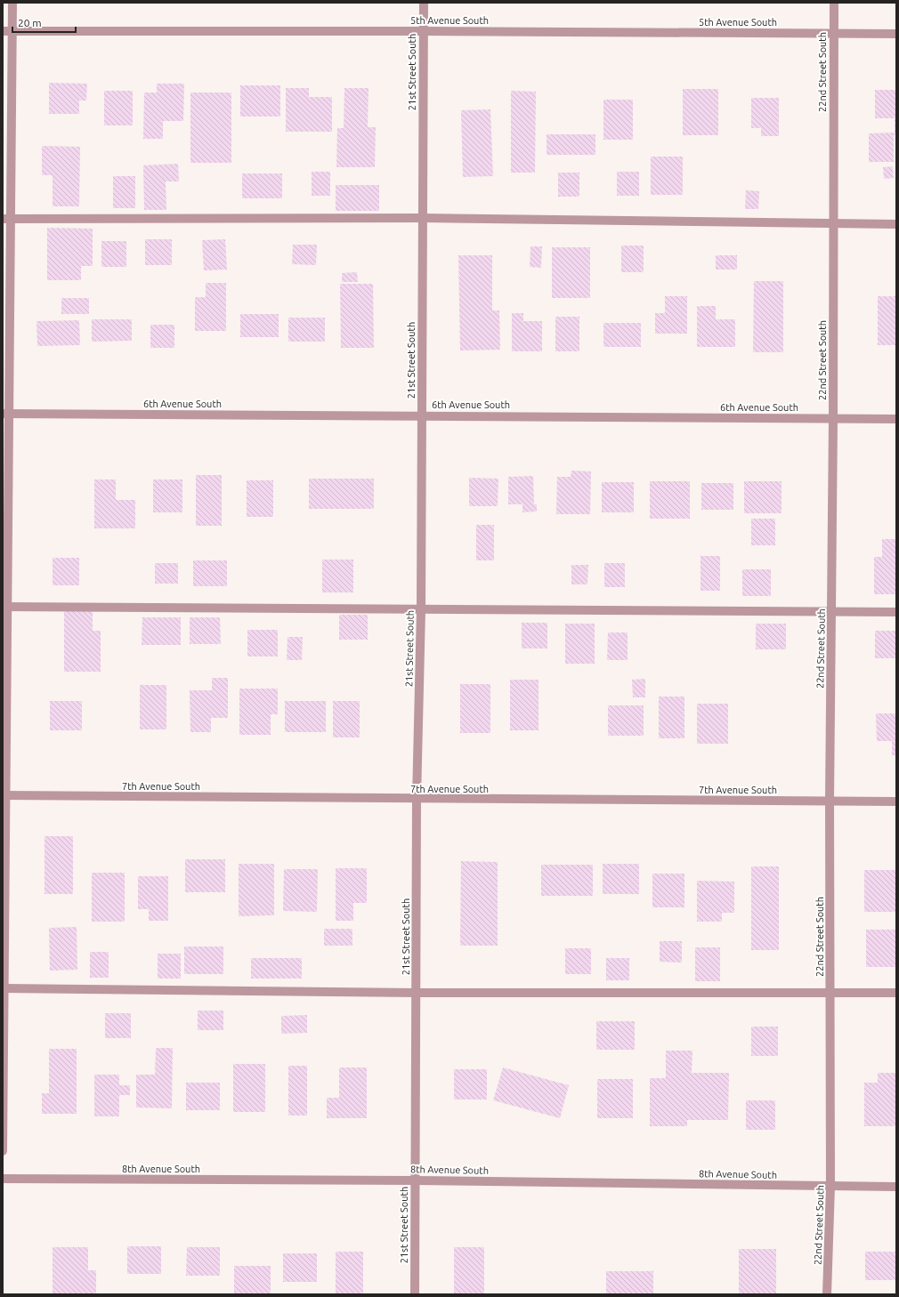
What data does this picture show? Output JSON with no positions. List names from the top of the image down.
{
  "streets": {
    "street": [
      "5th Avenue South",
      "21st Street South",
      "22nd Street South",
      "6th Avenue South",
      "7th Avenue South",
      "8th Avenue South"
    ]
  },
  "crossings": [
    ["5th Avenue South", "21st Street South"],
    ["5th Avenue South", "22nd Street South"],
    ["21st Street South", "6th Avenue South"],
    ["21st Street South", "7th Avenue South"],
    ["21st Street South", "8th Avenue South"],
    ["22nd Street South", "6th Avenue South"],
    ["22nd Street South", "7th Avenue South"],
    ["22nd Street South", "8th Avenue South"]
  ],
  "scale_bar": "20 m"
}
